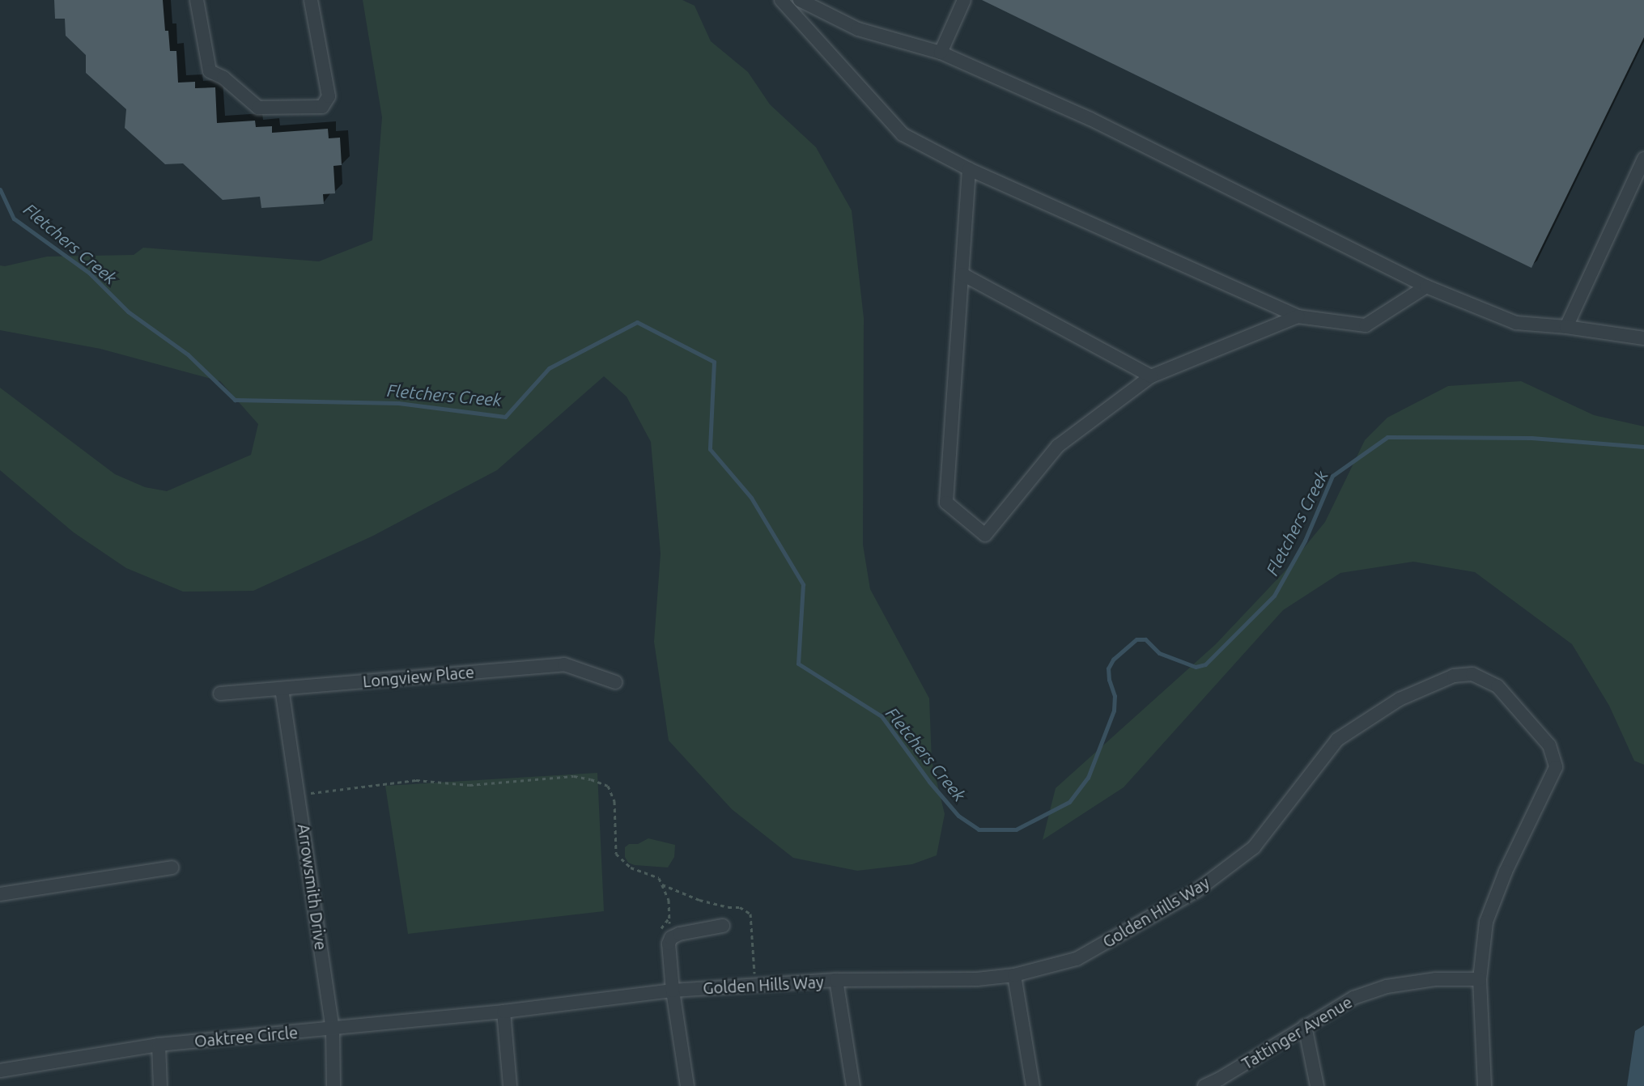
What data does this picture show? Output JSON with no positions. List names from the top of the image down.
{
  "streets": {
    "street": [
      "Longview Place",
      "Arrowsmith Drive",
      "Golden Hills Way",
      "Tattinger Avenue",
      "Oaktree Circle"
    ]
  },
  "crossings": [
    ["Longview Place", "Arrowsmith Drive"],
    ["Arrowsmith Drive", "Golden Hills Way"],
    ["Arrowsmith Drive", "Oaktree Circle"],
    ["Golden Hills Way", "Tattinger Avenue"],
    ["Golden Hills Way", "Oaktree Circle"]
  ],
  "water": ["Fletchers Creek"]
}
